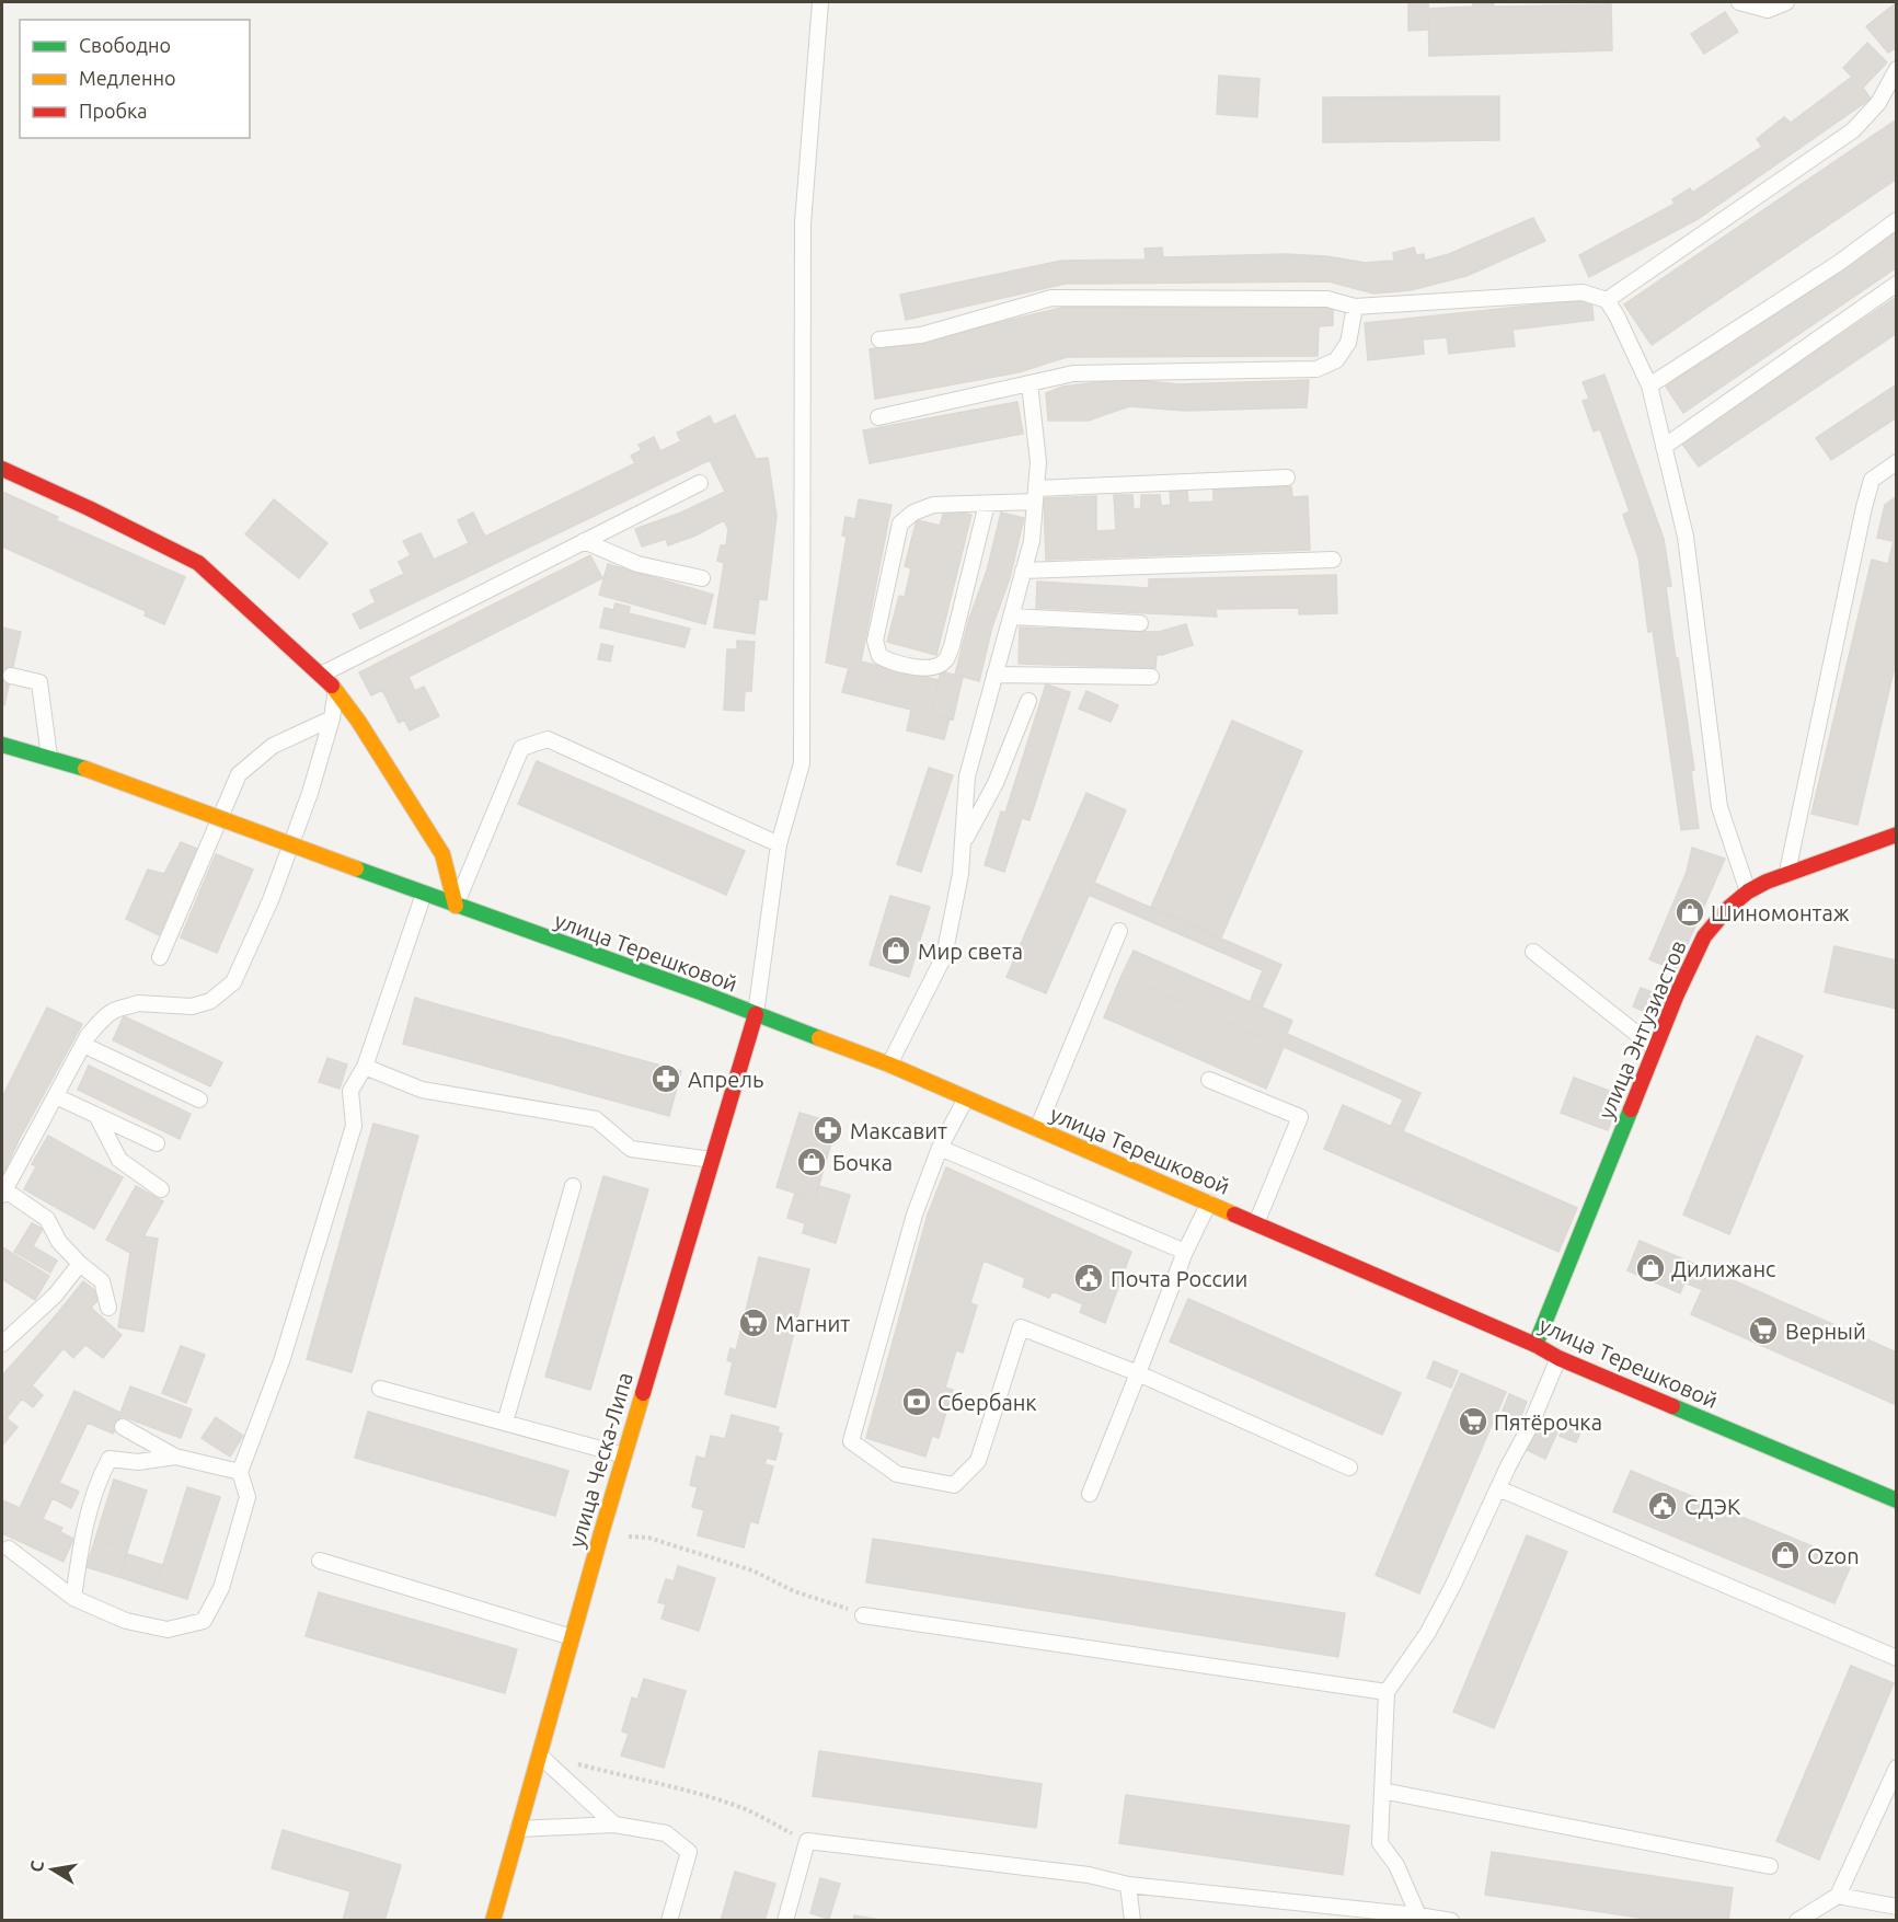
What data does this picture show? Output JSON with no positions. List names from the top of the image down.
{
  "streets": {
    "street": ["улица Терешковой", "улица Энтузиастов", "улица Ческа-Липа"]
  },
  "crossings": [
    ["улица Терешковой", "улица Энтузиастов"],
    ["улица Терешковой", "улица Ческа-Липа"]
  ],
  "places": {
    "shop": [
      "Шиномонтаж",
      "Мир света",
      "Бочка",
      "Дилижанс",
      "Ozon"
    ],
    "pharmacy": ["Апрель", "Максавит"],
    "public building": ["Почта России", "СДЭК"],
    "supermarket": ["Магнит", "Верный", "Пятёрочка"],
    "bank": ["Сбербанк"]
  },
  "legend": ["Свободно", "Медленно", "Пробка"],
  "north": "left"
}
